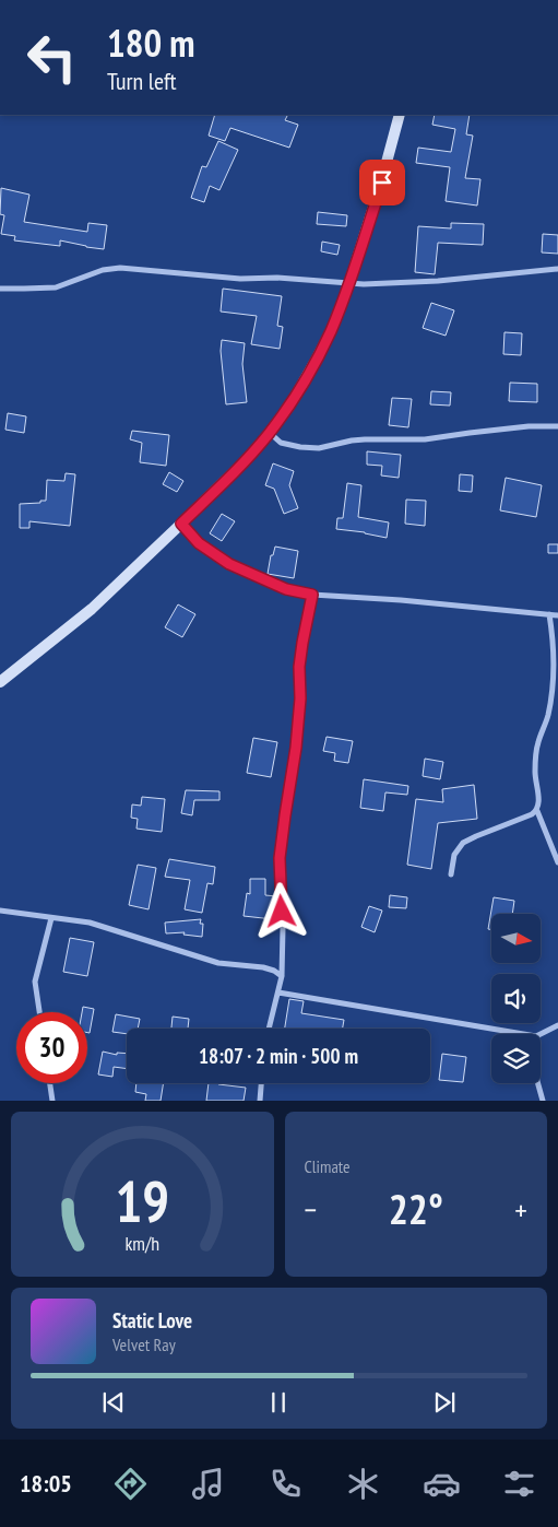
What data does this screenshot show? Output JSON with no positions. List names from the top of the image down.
{
  "north": "right",
  "page": {
    "turn": ["180 m", "Turn left"],
    "limit": "30",
    "trip": "18:07 · 2 min · 500 m",
    "tile": "Climate",
    "heat": ["−", "22°", "+"],
    "song": ["Static Love", "Velvet Ray"],
    "tabs": "18:05",
    "gauge": ["19", "km/h"]
  }
}
